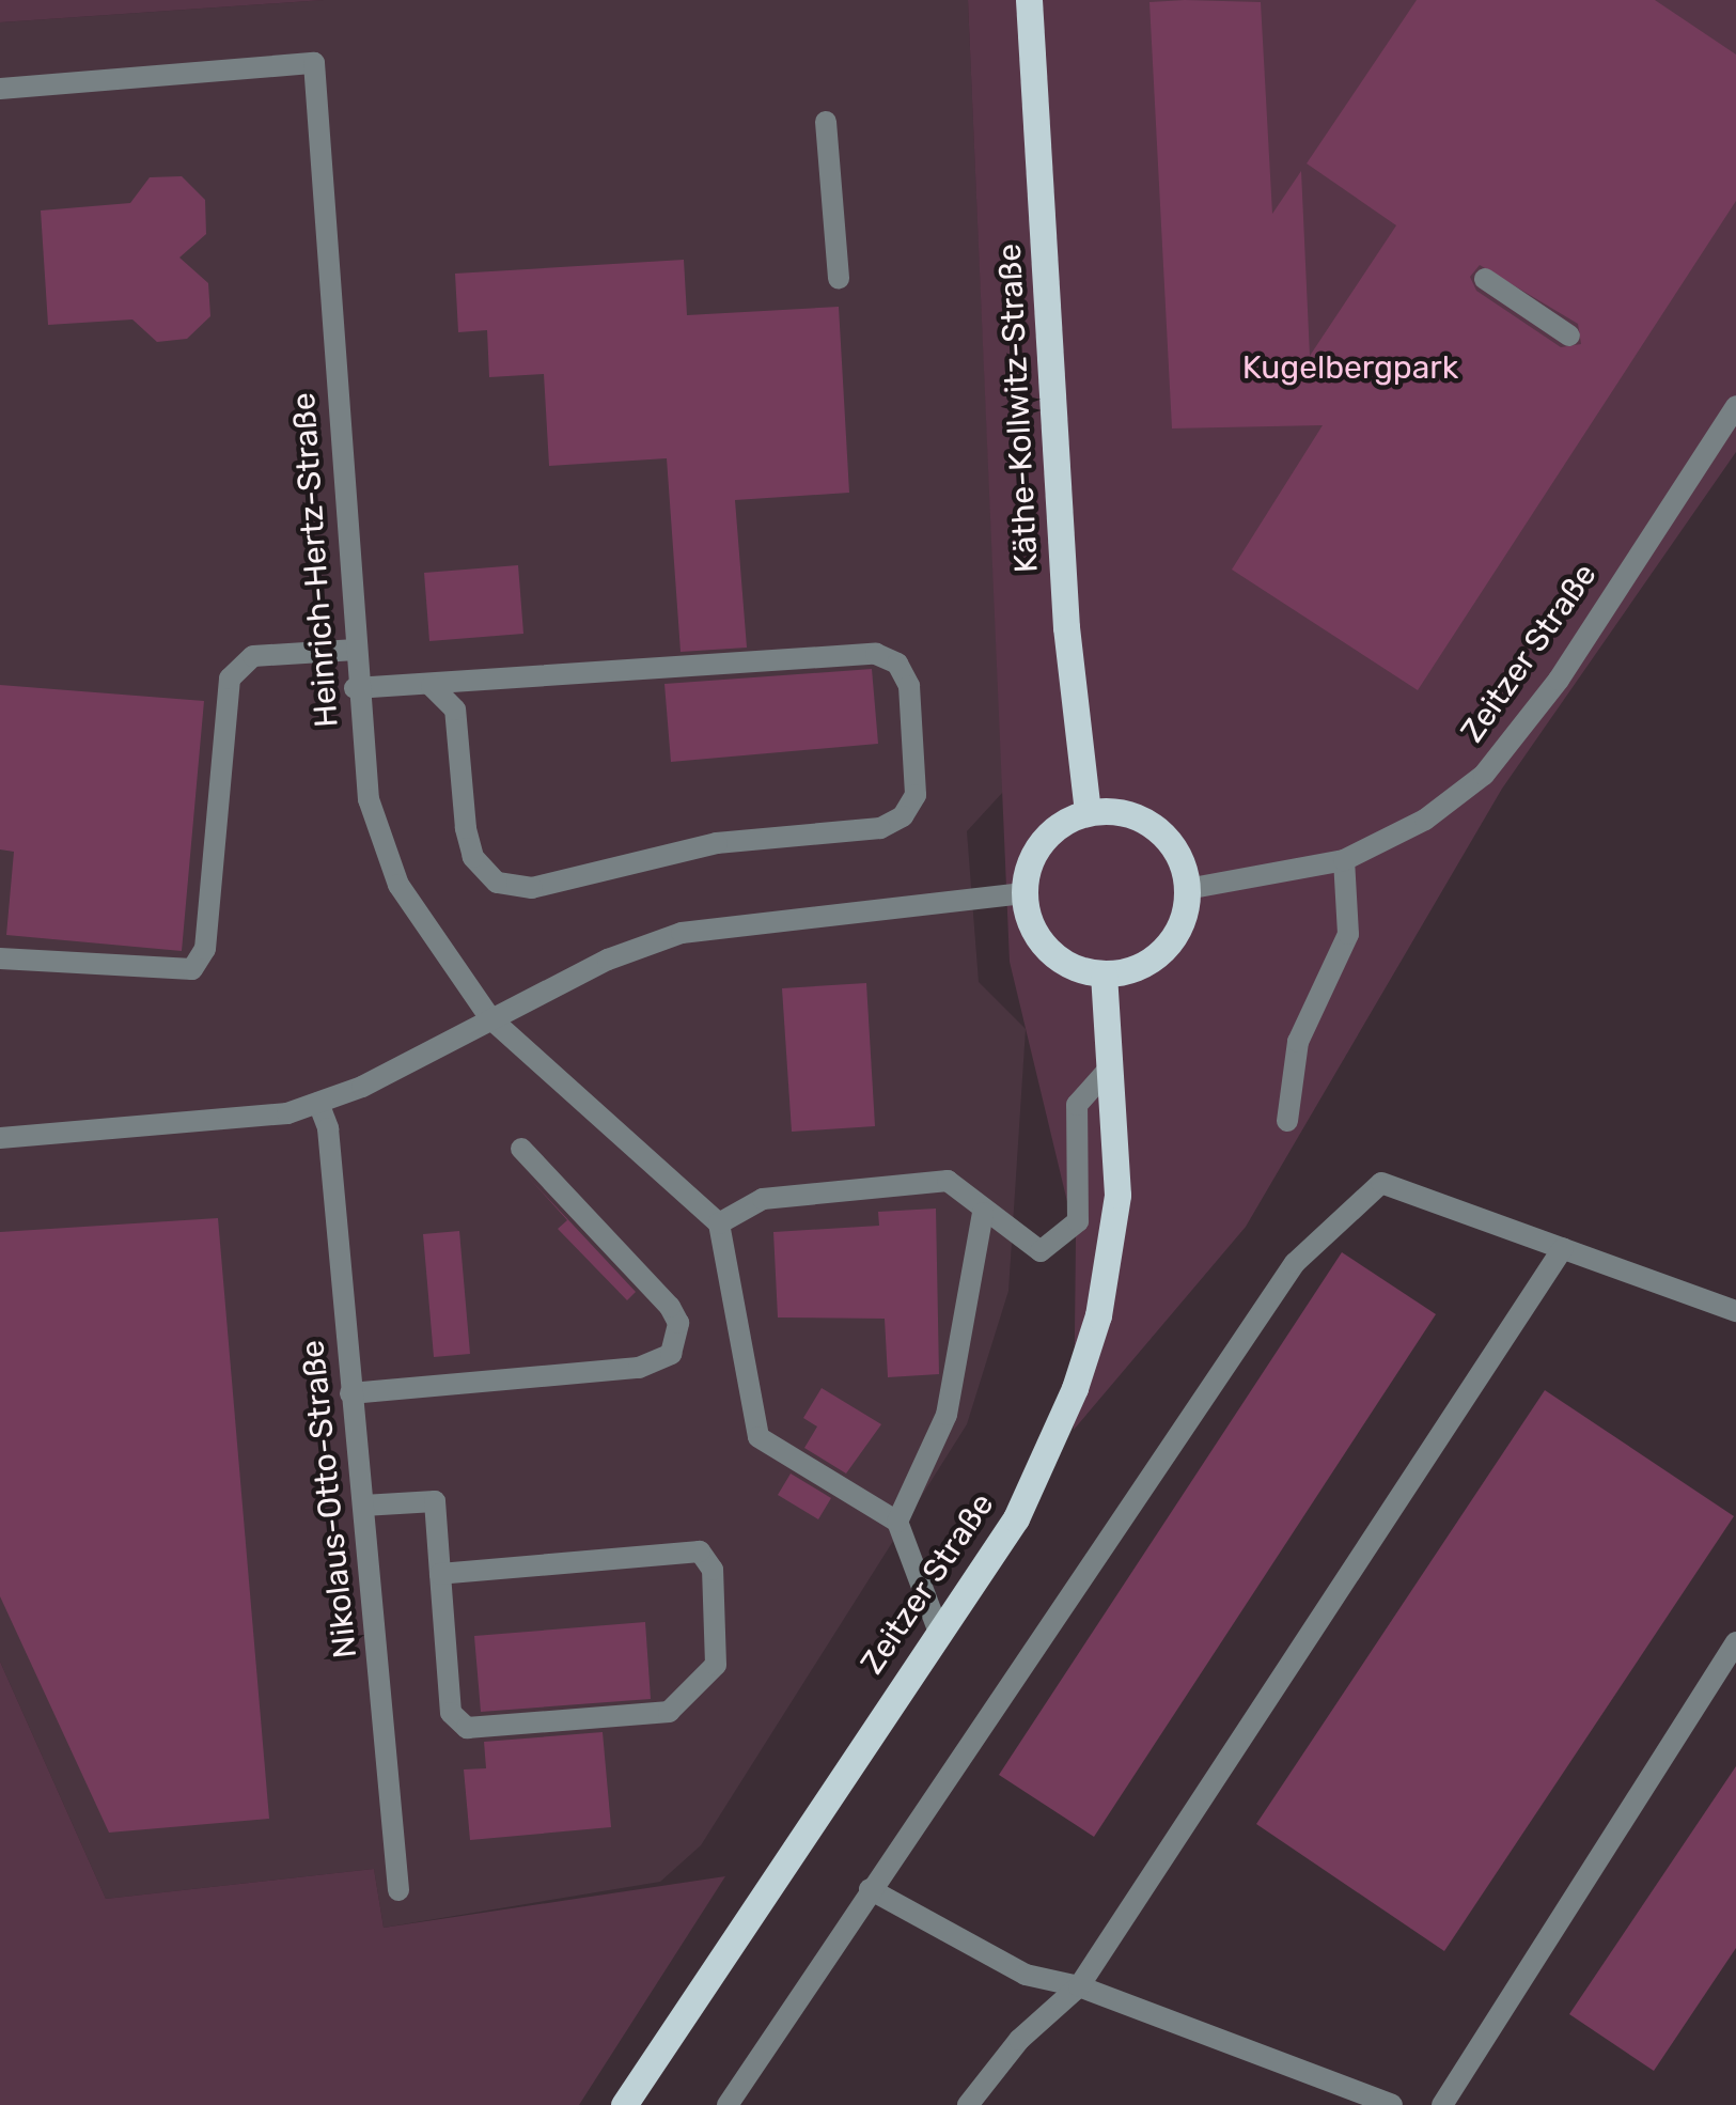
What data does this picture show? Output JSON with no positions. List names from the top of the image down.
{
  "streets": {
    "main road": ["Käthe-Kollwitz-Straße", "Zeitzer Straße"],
    "street": ["Heinrich-Hertz-Straße", "Nikolaus-Otto-Straße"]
  },
  "crossings": [
    ["Käthe-Kollwitz-Straße", "Zeitzer Straße"]
  ],
  "parks": ["Kugelbergpark"]
}
